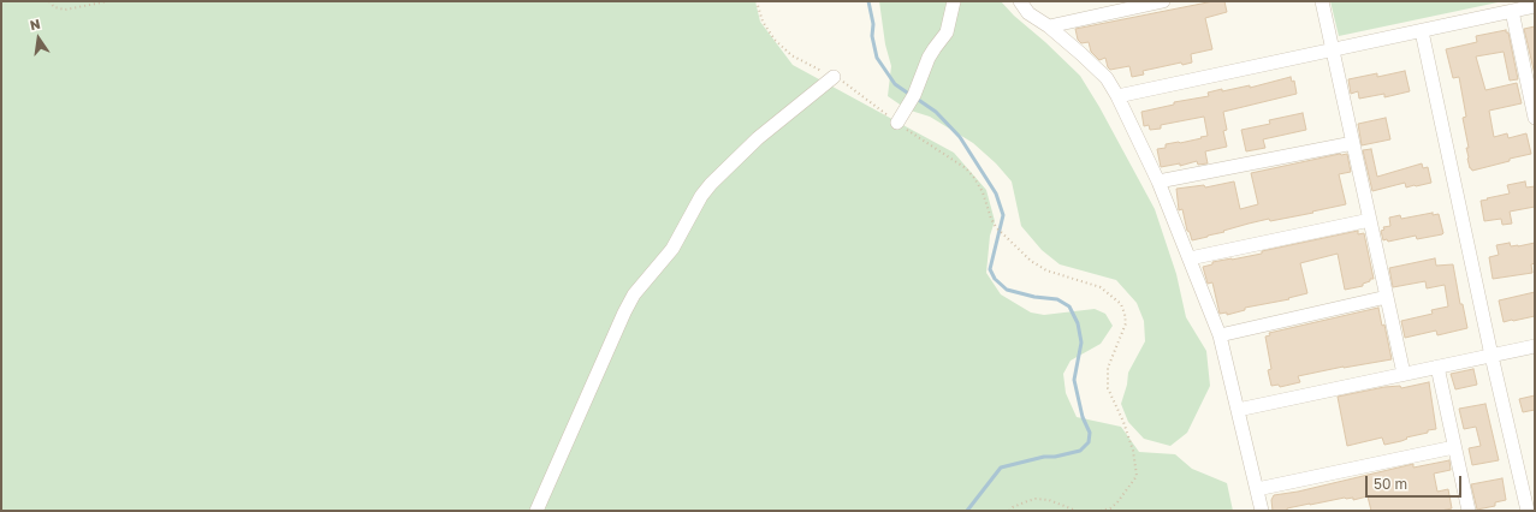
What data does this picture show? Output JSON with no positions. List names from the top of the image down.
{
  "scale_bar": "50 m",
  "north": "top"
}
